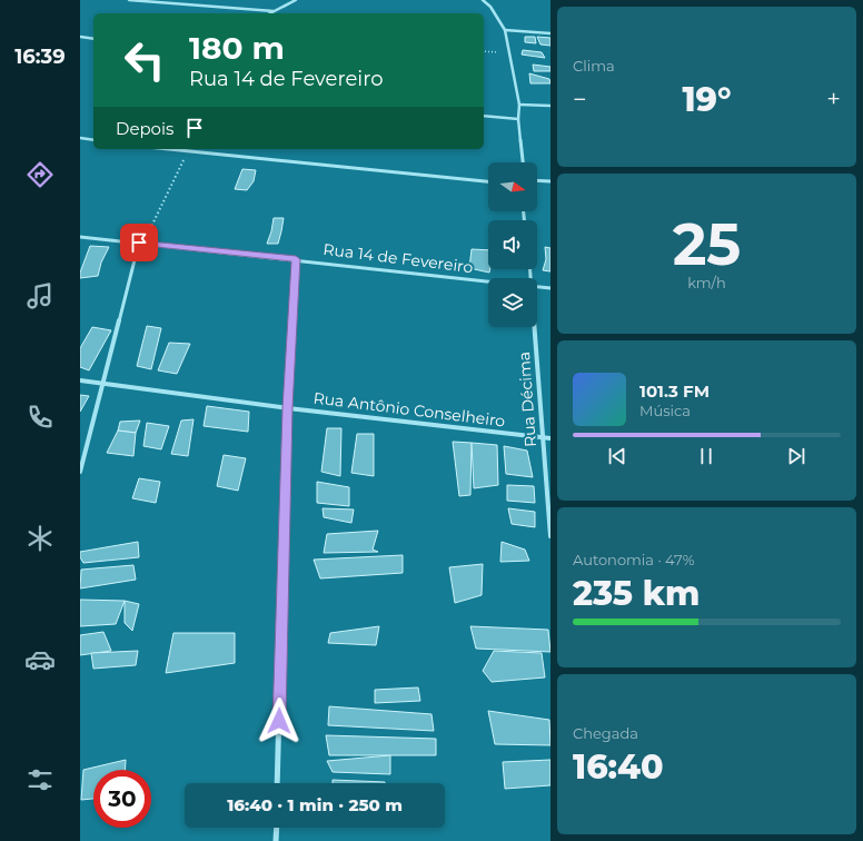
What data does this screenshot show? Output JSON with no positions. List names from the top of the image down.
{
  "streets": {
    "street": ["Rua 14 de Fevereiro", "Rua Décima", "Rua Antônio Conselheiro"]
  },
  "crossings": [
    ["Rua Décima", "Rua Antônio Conselheiro"]
  ],
  "north": "right",
  "page": {
    "tabs": "16:39",
    "tile": [
      "Clima",
      ["25", "km/h"],
      ["Autonomia · 47%", "235 km"],
      ["Chegada", "16:40"]
    ],
    "turn": ["180 m", "Rua 14 de Fevereiro"],
    "heat": ["−", "19°", "+"],
    "then": "Depois",
    "song": ["101.3 FM", "Música"],
    "limit": "30",
    "trip": "16:40 · 1 min · 250 m"
  }
}
